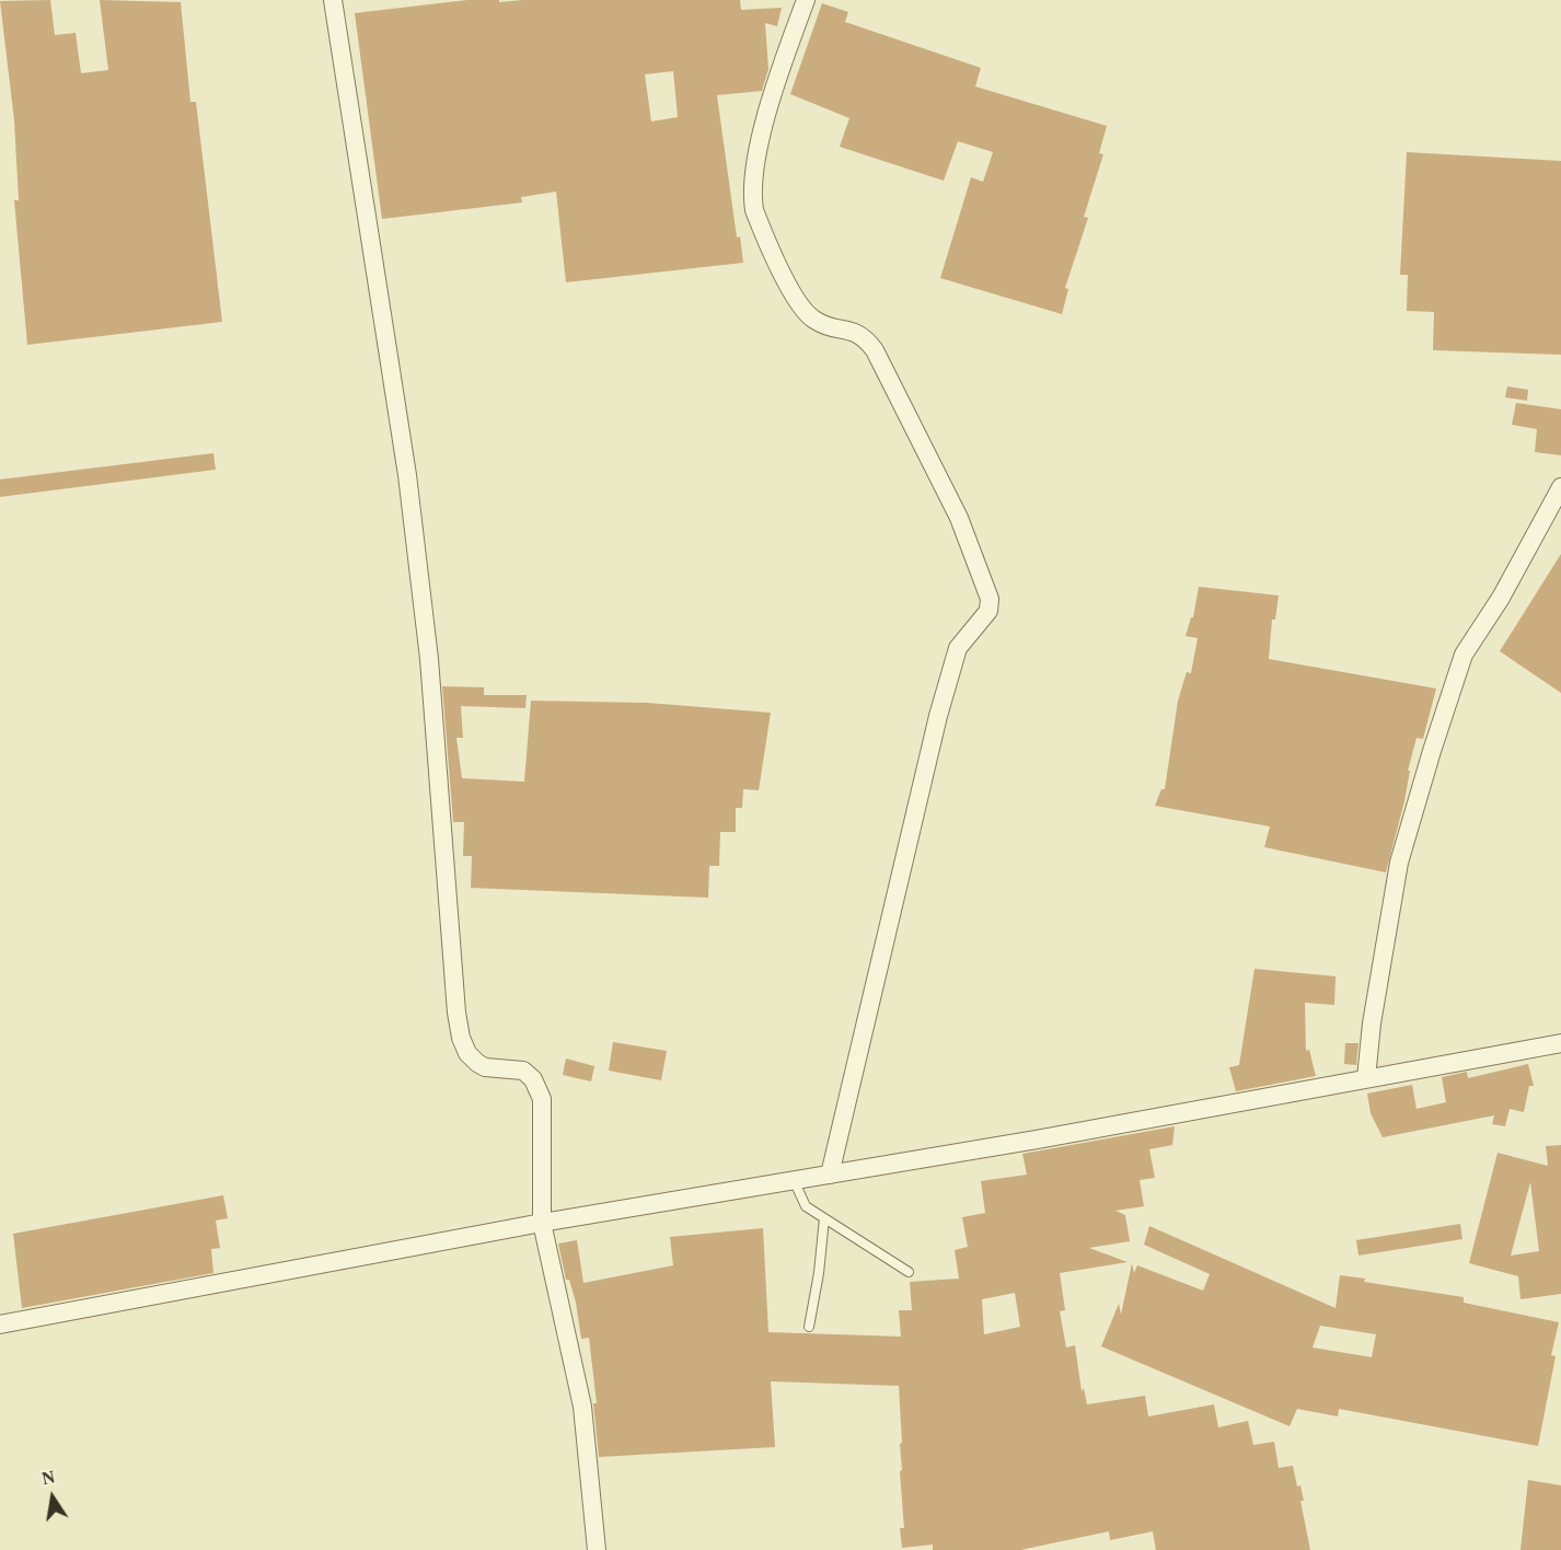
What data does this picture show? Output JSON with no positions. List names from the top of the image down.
{
  "north": "top"
}
